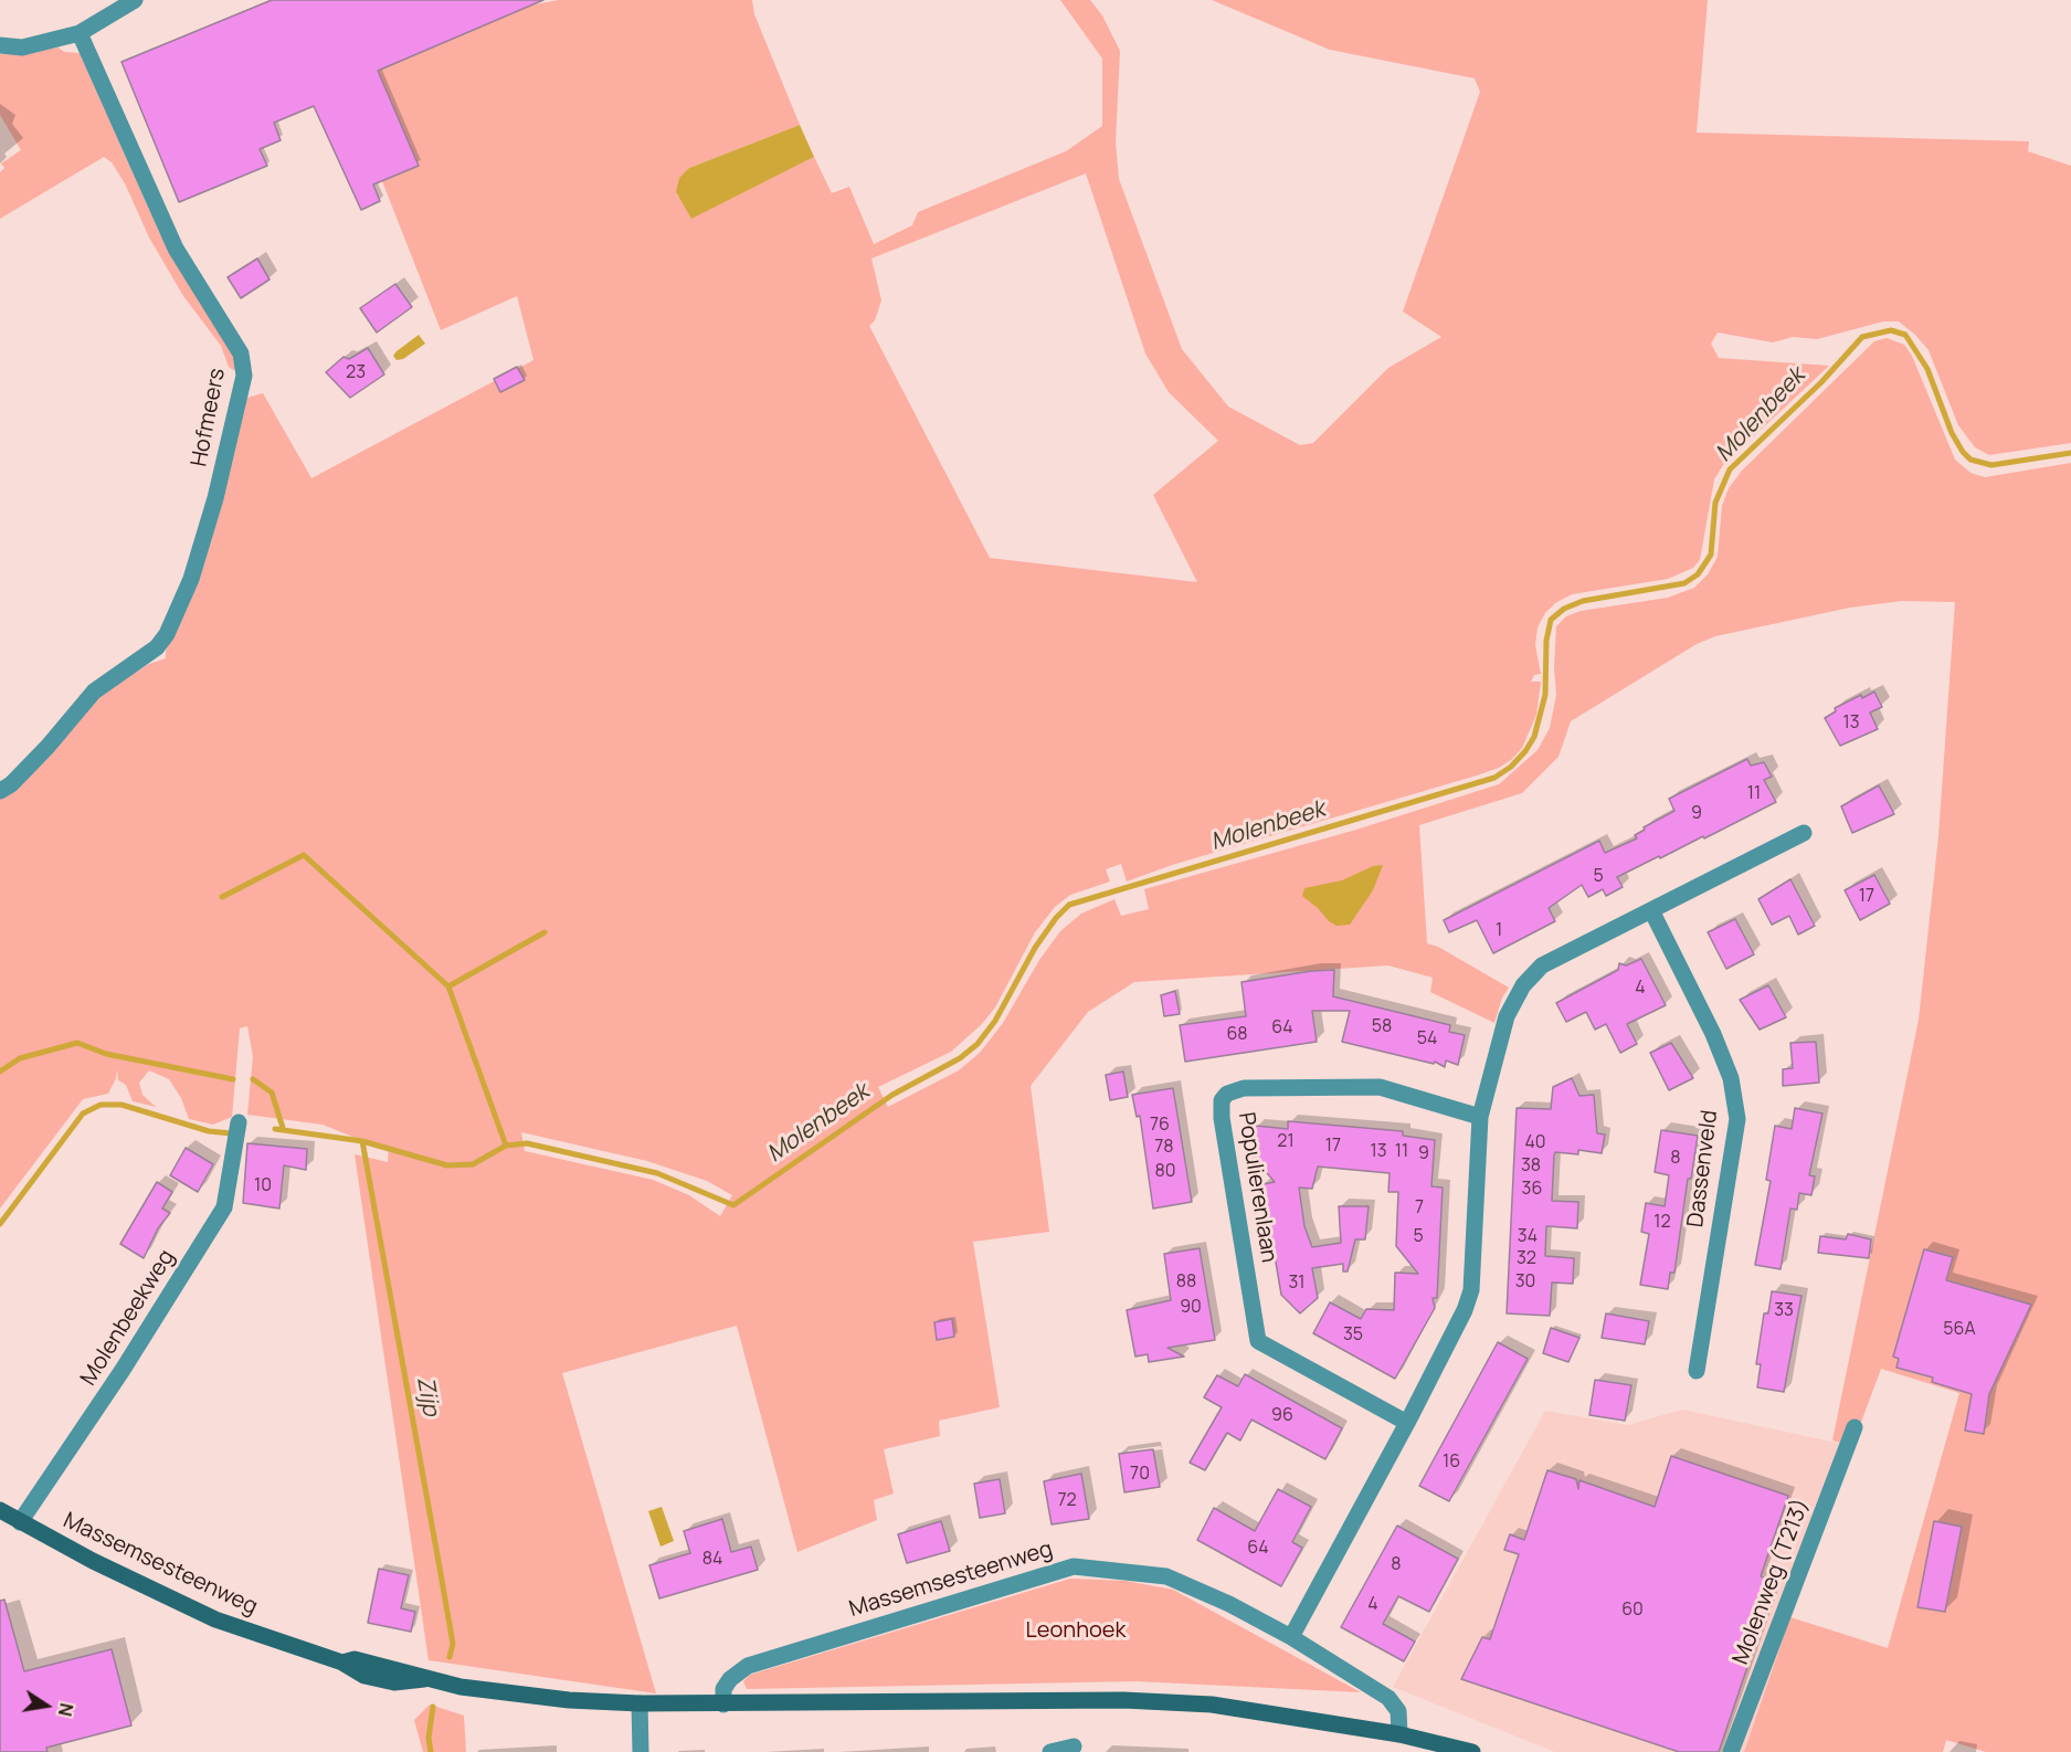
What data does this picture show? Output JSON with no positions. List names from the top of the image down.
{
  "streets": {
    "main road": ["Massemsesteenweg"],
    "street": [
      "Hofmeers",
      "Dassenveld",
      "Populierenlaan",
      "Molenbeekweg",
      "Molenweg (T213)"
    ]
  },
  "crossings": [
    ["Molenbeekweg", "Massemsesteenweg"]
  ],
  "water": ["Molenbeek", "Zijp"],
  "parks": ["Leonhoek"],
  "house_numbers": [
    "23",
    "13",
    "11",
    "9",
    "5",
    "17",
    "1",
    "4",
    "58",
    "64",
    "68",
    "54",
    "76",
    "21",
    "40",
    "17",
    "78",
    "13",
    "11",
    "9",
    "8",
    "38",
    "80",
    "10",
    "36",
    "7",
    "12",
    "5",
    "34",
    "32",
    "88",
    "30",
    "31",
    "90",
    "33",
    "56A",
    "35",
    "96",
    "16",
    "70",
    "72",
    "64",
    "84",
    "8",
    "4",
    "60"
  ],
  "north": "right"
}
